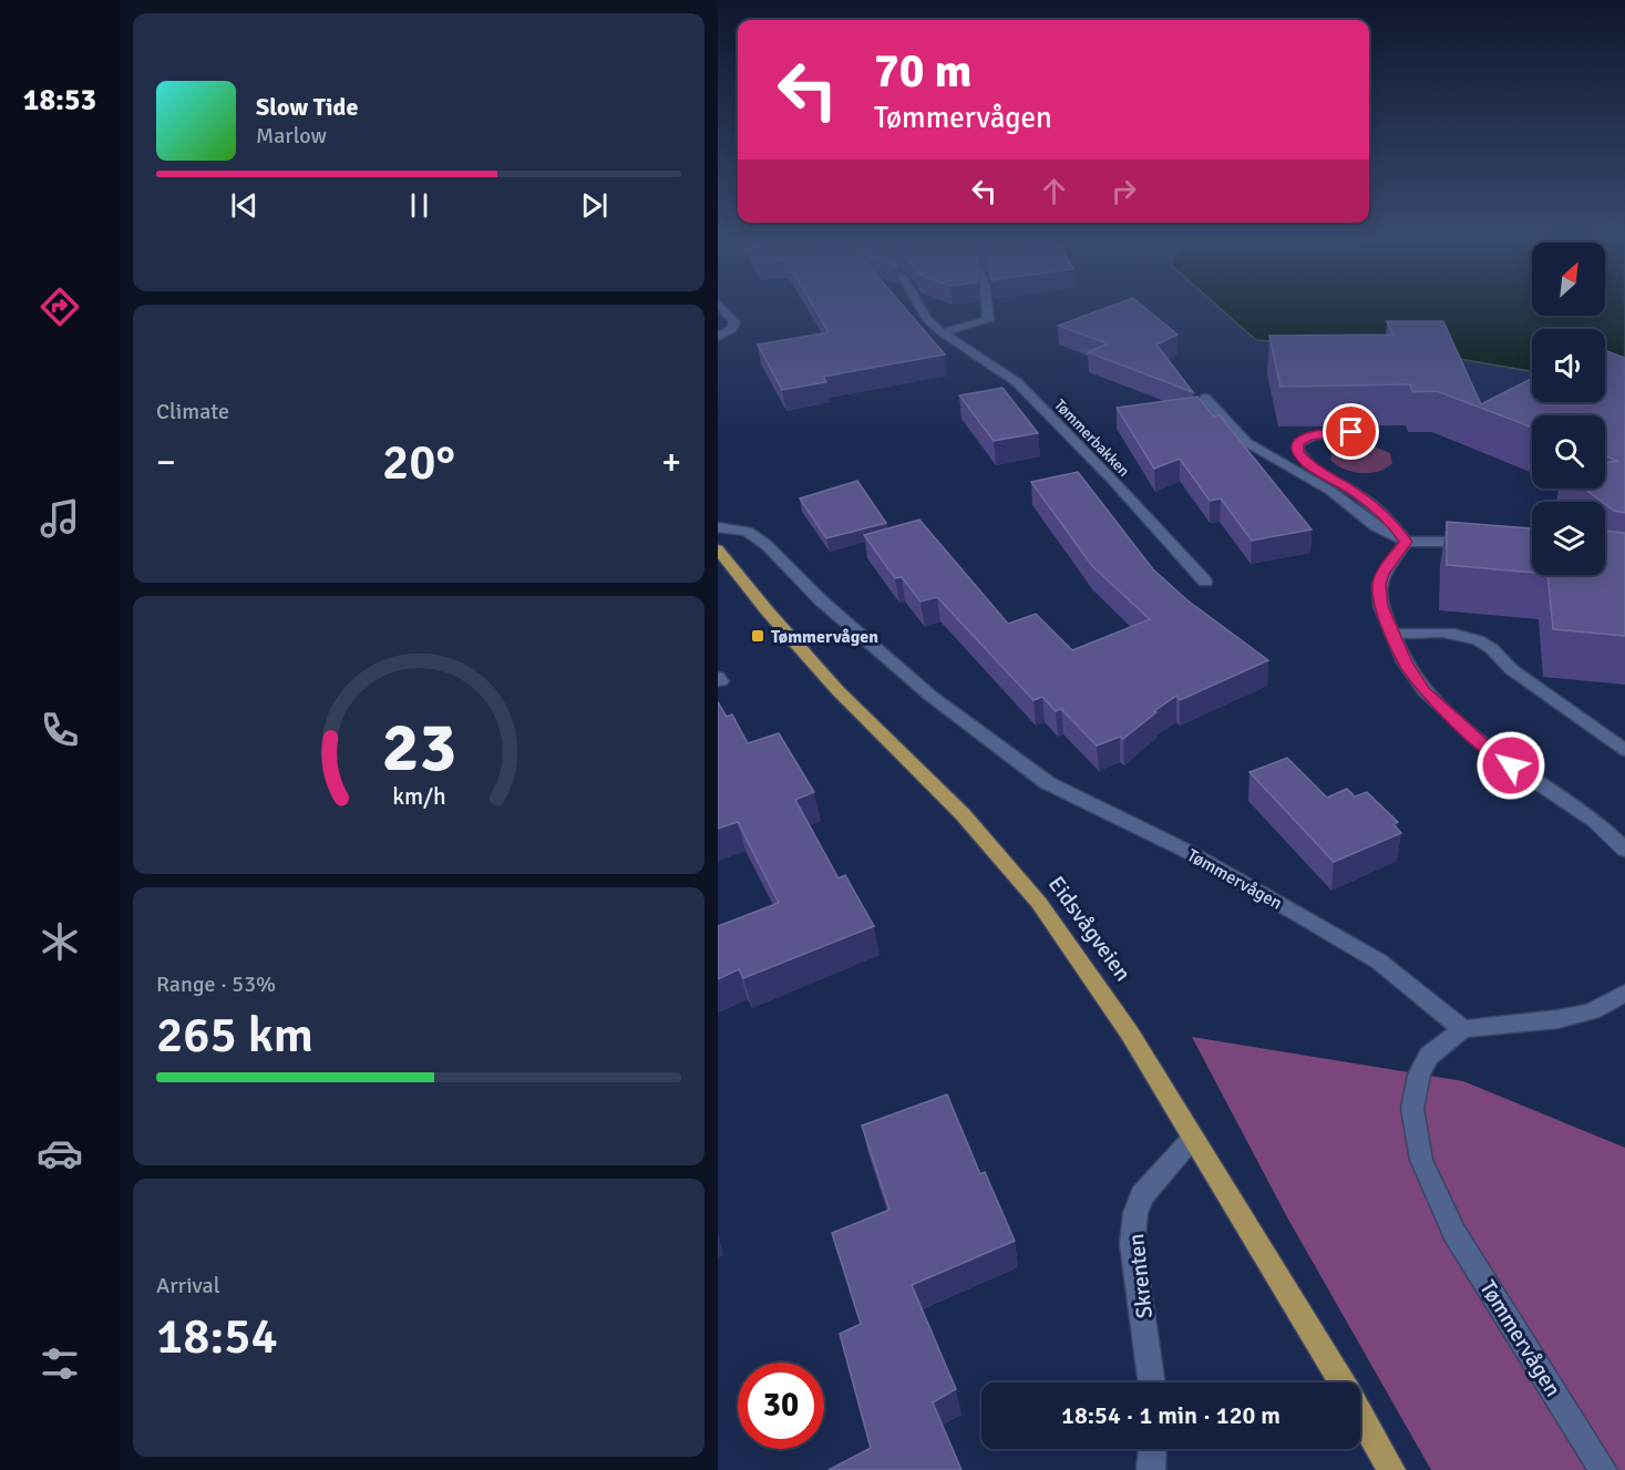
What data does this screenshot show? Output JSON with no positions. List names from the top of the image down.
{
  "streets": {
    "main road": ["Eidsvågveien"],
    "street": ["Tømmerbakken", "Tømmervågen", "Skrenten"]
  },
  "crossings": [
    ["Eidsvågveien", "Skrenten"]
  ],
  "places": {
    "transit": ["Tømmervågen"]
  },
  "north": "top right",
  "page": {
    "tabs": "18:53",
    "turn": ["70 m", "Tømmervågen"],
    "song": ["Slow Tide", "Marlow"],
    "tile": [
      "Climate",
      ["Range · 53%", "265 km"],
      ["Arrival", "18:54"]
    ],
    "heat": ["−", "20°", "+"],
    "limit": "30",
    "trip": "18:54 · 1 min · 120 m",
    "gauge": ["23", "km/h"]
  }
}
